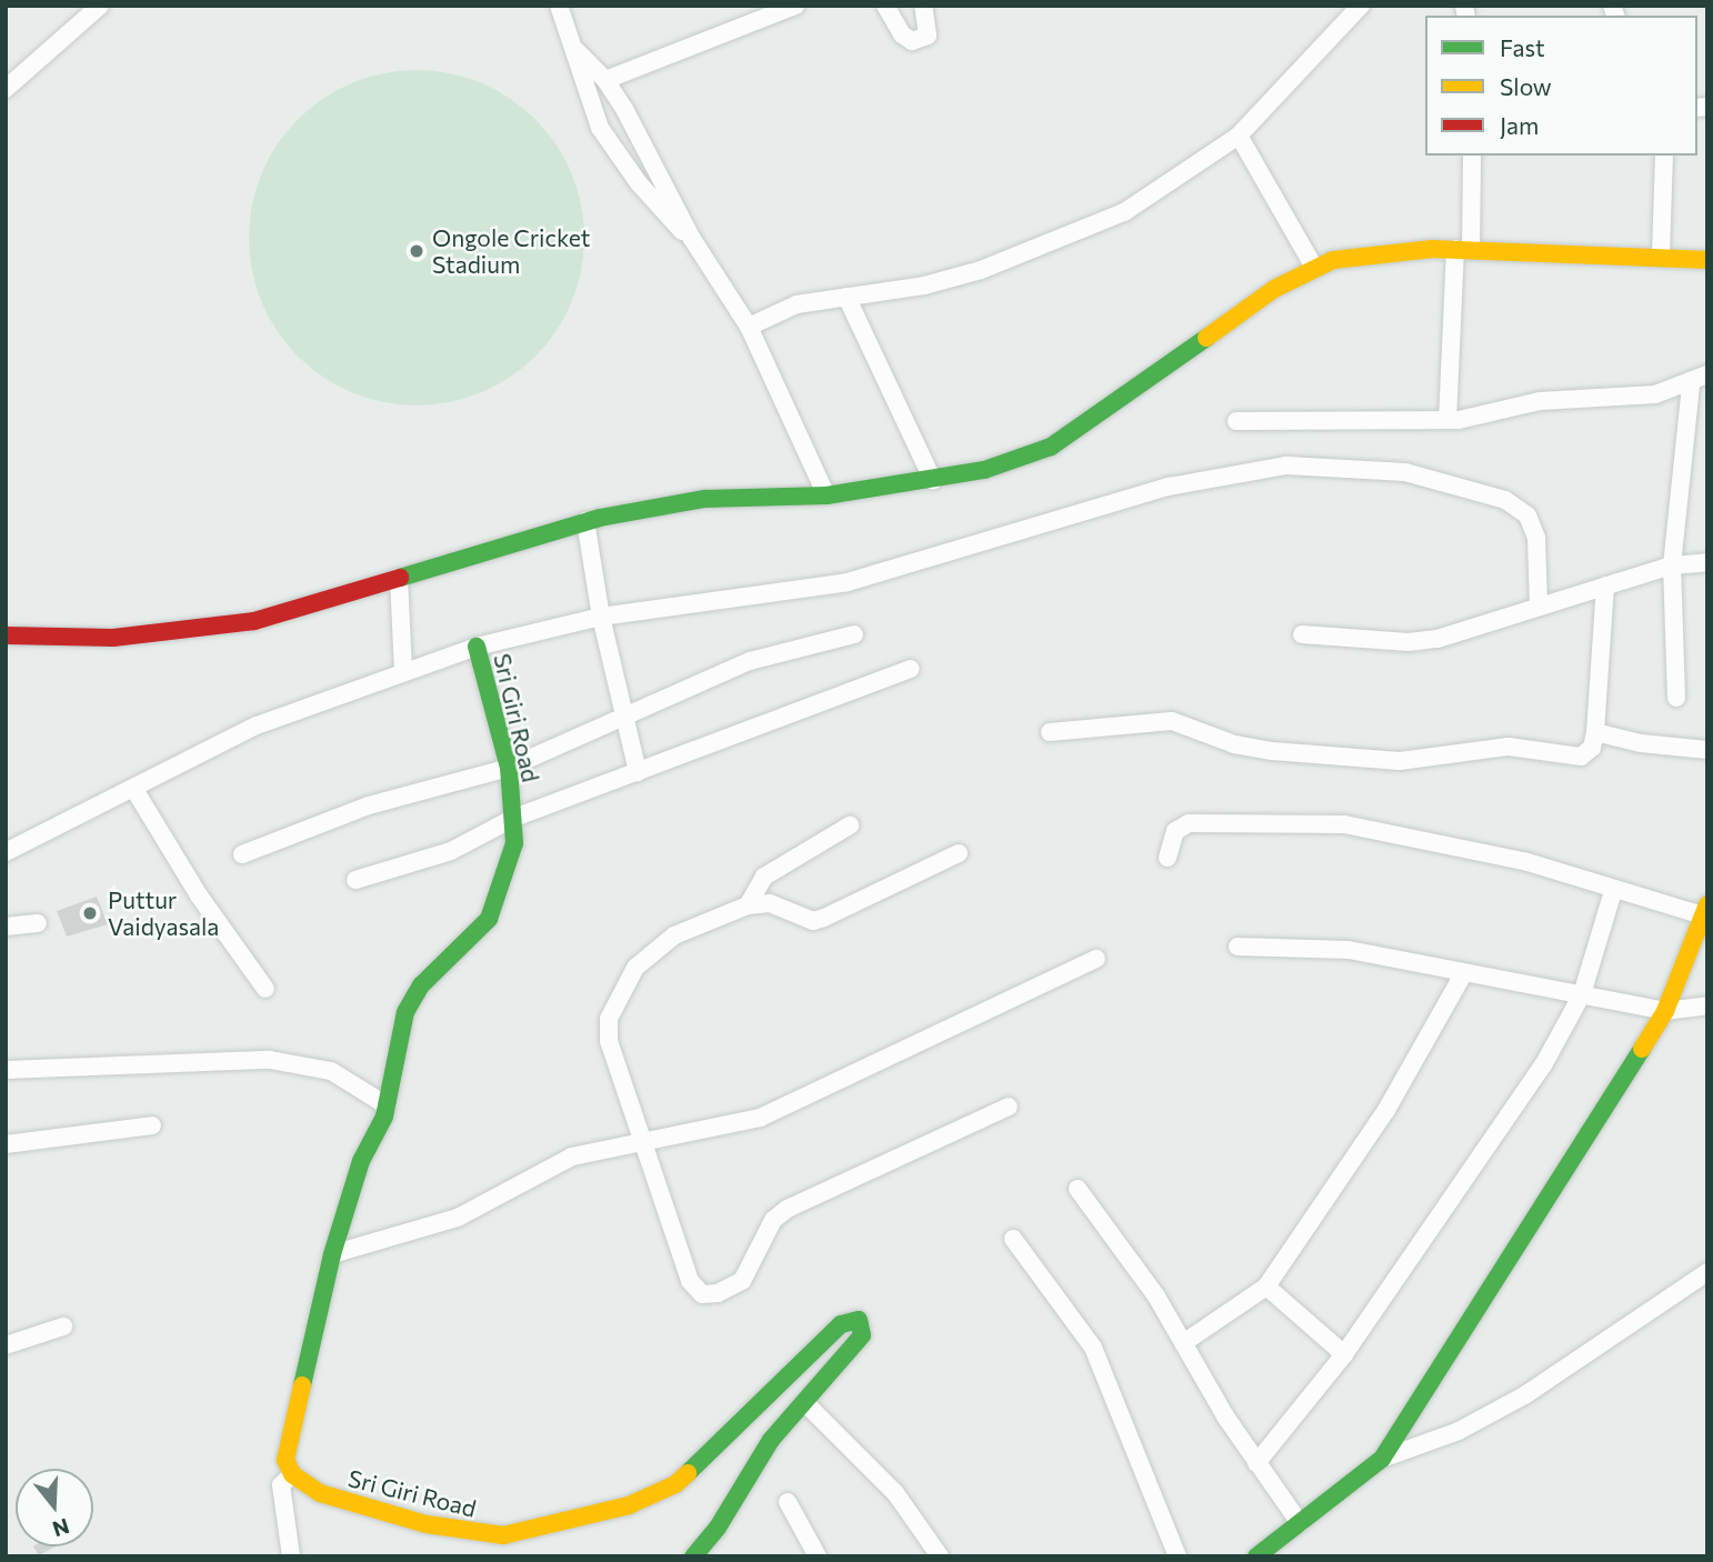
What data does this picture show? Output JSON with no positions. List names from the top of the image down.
{
  "streets": {
    "street": ["Sri Giri Road"]
  },
  "places": ["Ongole Cricket Stadium", "Puttur Vaidyasala"],
  "legend": ["Fast", "Slow", "Jam"],
  "north": "bottom"
}
